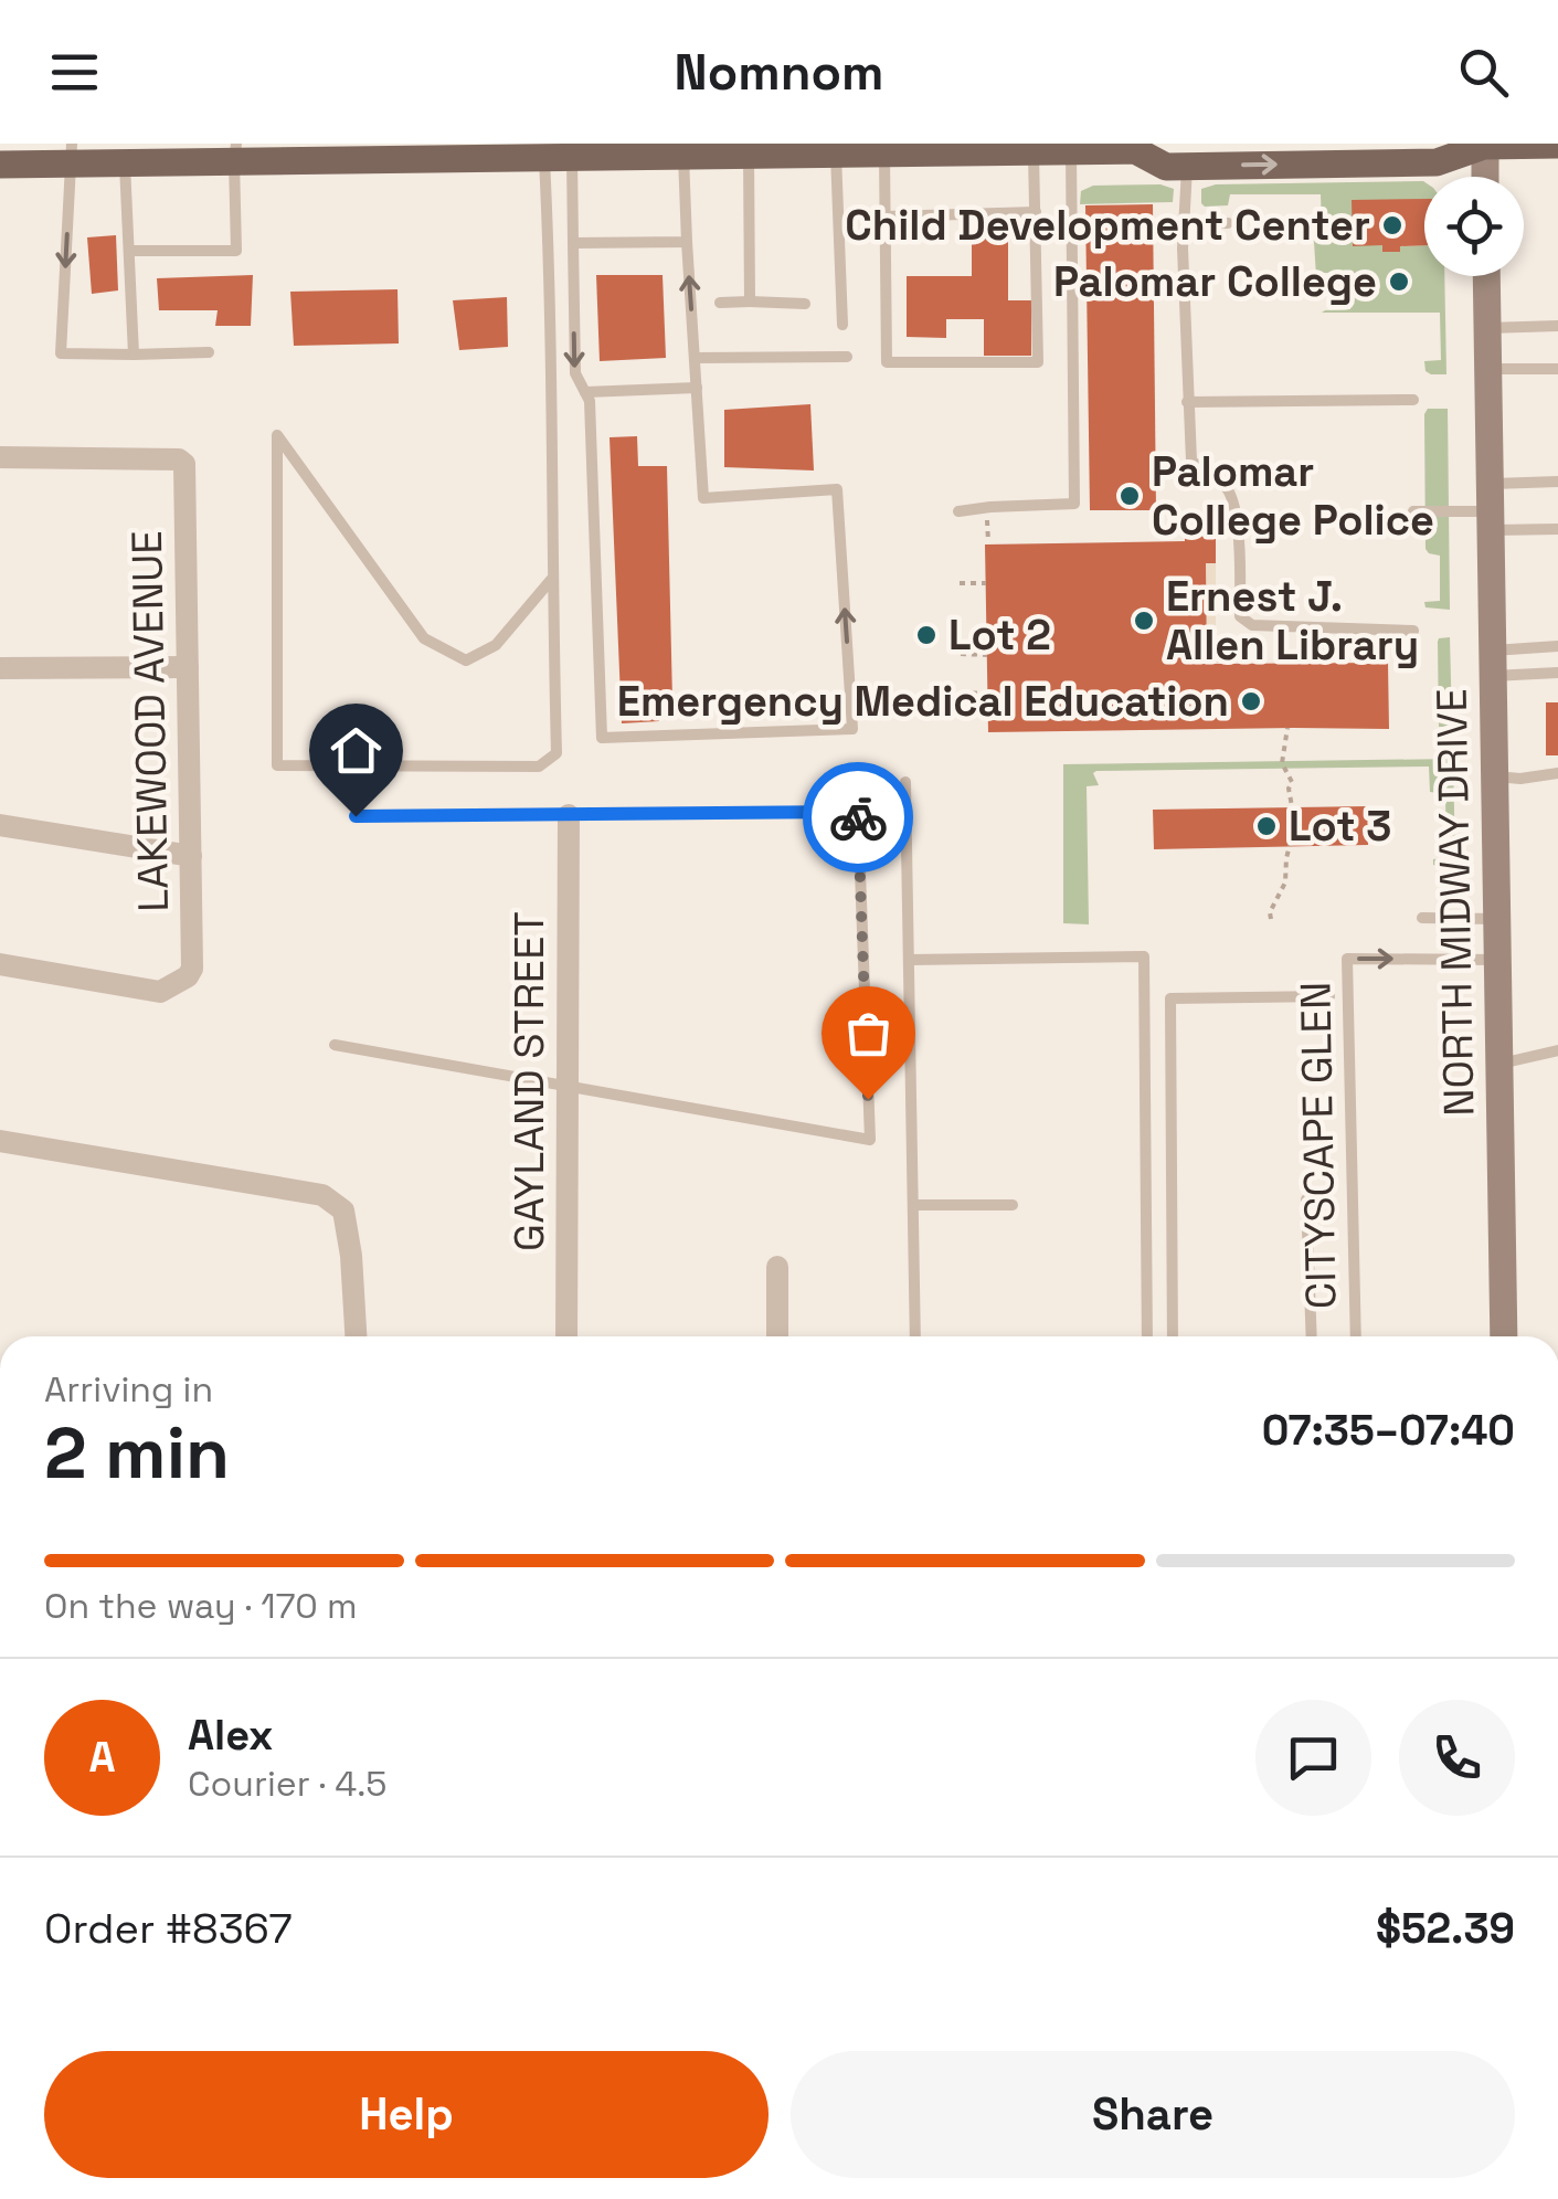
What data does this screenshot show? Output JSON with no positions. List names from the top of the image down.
{
  "streets": {
    "street": ["LAKEWOOD AVENUE", "NORTH MIDWAY DRIVE", "GAYLAND STREET"],
    "lane": ["CITYSCAPE GLEN"]
  },
  "crossings": [
    ["NORTH MIDWAY DRIVE", "CITYSCAPE GLEN"]
  ],
  "places": [
    "Child Development Center",
    "Palomar College",
    "Palomar College Police",
    "Ernest J. Allen Library",
    "Lot 2",
    "Emergency Medical Education",
    "Lot 3"
  ],
  "page": {
    "header": "Nomnom",
    "heading": ["2 min", "Arriving in", "07:35–07:40"],
    "panel": [
      "Alex",
      "Courier · 4.5",
      "Order #8367",
      "$52.39"
    ],
    "bar": "On the way · 170 m",
    "round": "A",
    "buttons": ["Help", "Share"]
  }
}
